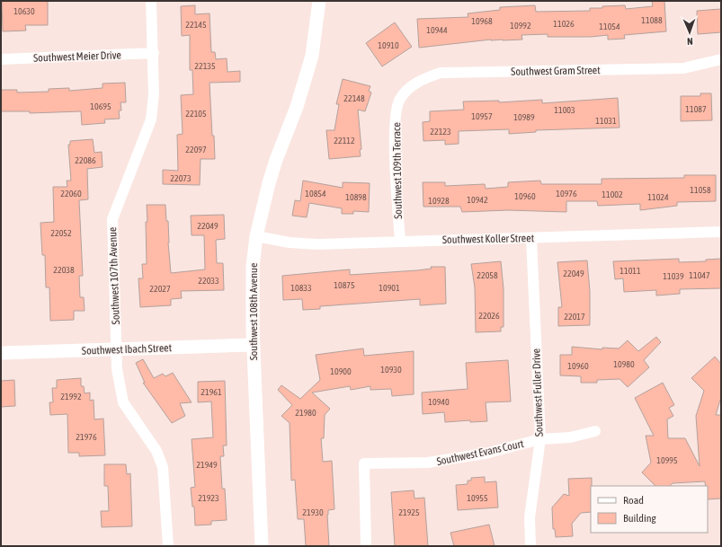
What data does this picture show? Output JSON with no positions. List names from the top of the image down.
{
  "streets": {
    "street": [
      "Southwest Meier Drive",
      "Southwest Gram Street",
      "Southwest 109th Terrace",
      "Southwest Koller Street",
      "Southwest 107th Avenue",
      "Southwest 108th Avenue",
      "Southwest Ibach Street",
      "Southwest Fuller Drive",
      "Southwest Evans Court"
    ]
  },
  "crossings": [
    ["Southwest Meier Drive", "Southwest 107th Avenue"],
    ["Southwest Gram Street", "Southwest 109th Terrace"],
    ["Southwest 109th Terrace", "Southwest Koller Street"],
    ["Southwest Koller Street", "Southwest 108th Avenue"],
    ["Southwest Koller Street", "Southwest Fuller Drive"],
    ["Southwest 107th Avenue", "Southwest Ibach Street"],
    ["Southwest 108th Avenue", "Southwest Ibach Street"],
    ["Southwest Fuller Drive", "Southwest Evans Court"]
  ],
  "house_numbers": [
    "10630",
    "11088",
    "10968",
    "11026",
    "22145",
    "10992",
    "11054",
    "10944",
    "10910",
    "22135",
    "22148",
    "10695",
    "11087",
    "11003",
    "22105",
    "10957",
    "10989",
    "11031",
    "22123",
    "22112",
    "22097",
    "22086",
    "22073",
    "11058",
    "22060",
    "10854",
    "10976",
    "11002",
    "10960",
    "10898",
    "11024",
    "10942",
    "10928",
    "22049",
    "22052",
    "22038",
    "11011",
    "22049",
    "22058",
    "11047",
    "11039",
    "22033",
    "10875",
    "10833",
    "10901",
    "22027",
    "22026",
    "22017",
    "10980",
    "10960",
    "10930",
    "10900",
    "21961",
    "21992",
    "10940",
    "21980",
    "21976",
    "10995",
    "21949",
    "21923",
    "10955",
    "21930",
    "21925"
  ],
  "legend": ["Road", "Building"],
  "north": "bottom"
}
